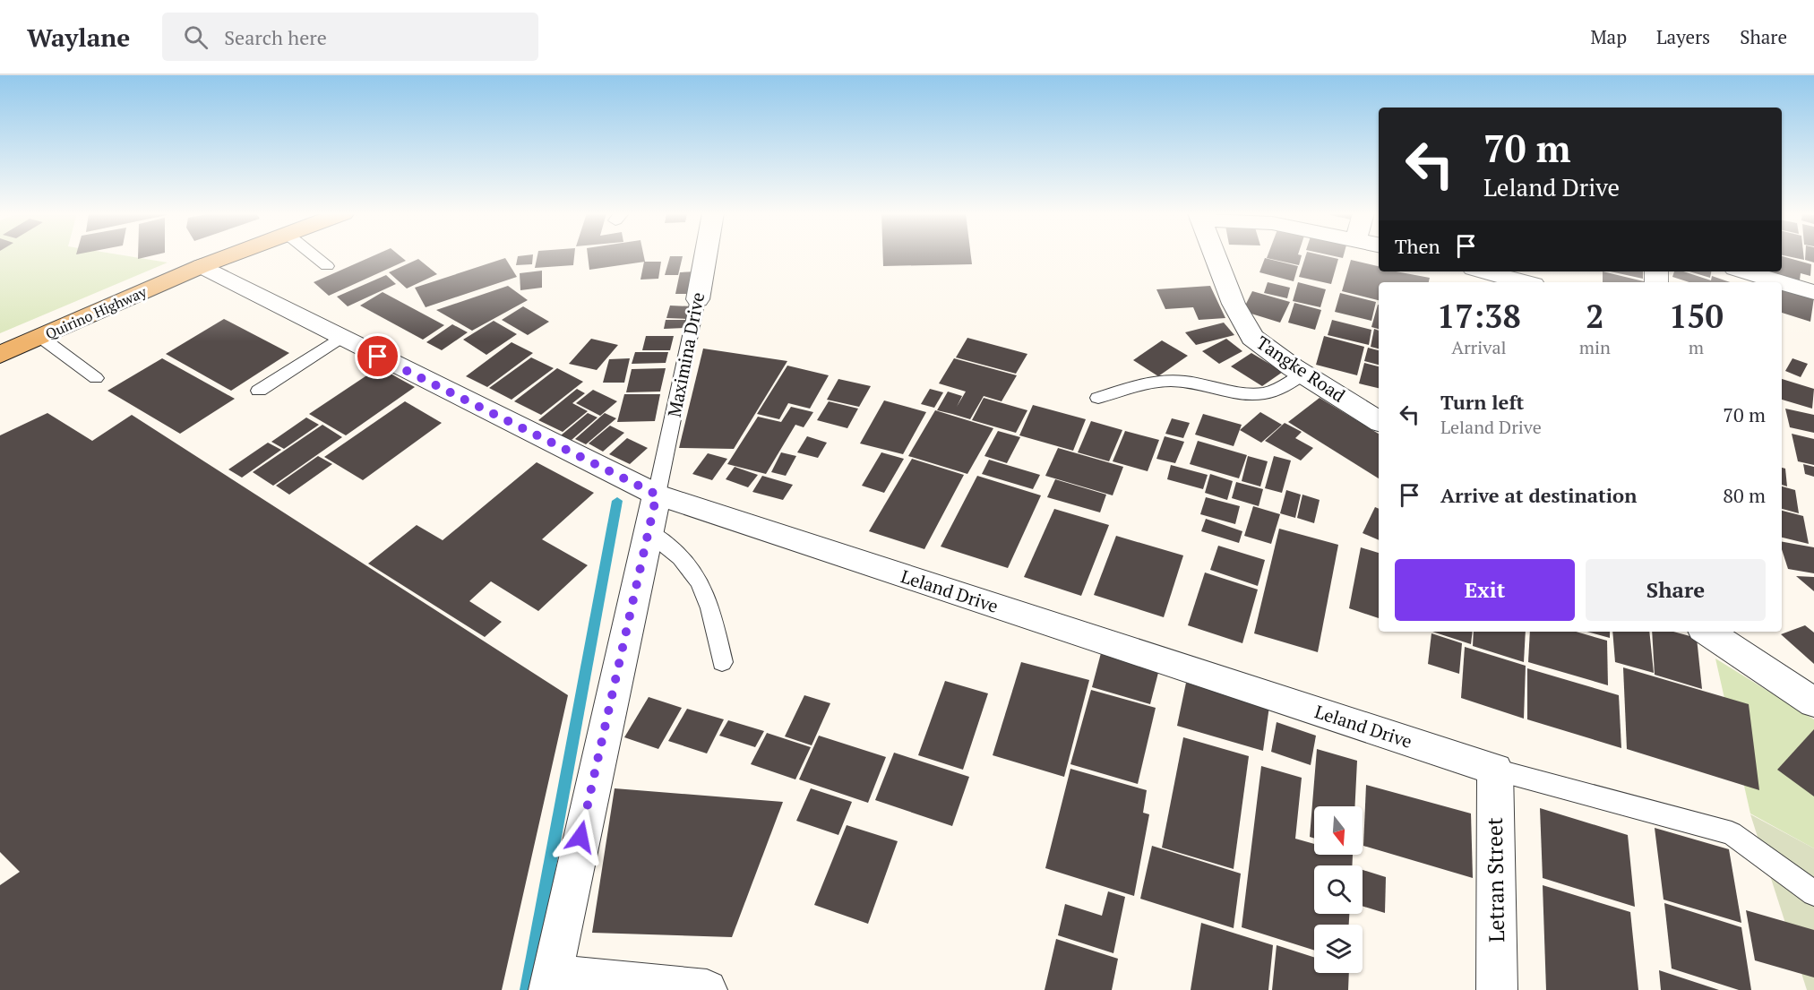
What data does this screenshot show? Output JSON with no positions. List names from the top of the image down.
{
  "streets": {
    "main road": ["Quirino Highway"],
    "street": [
      "Maximina Drive",
      "Tangke Road",
      "Leland Drive",
      "Letran Street"
    ]
  },
  "crossings": [
    ["Quirino Highway", "Leland Drive"],
    ["Maximina Drive", "Leland Drive"],
    ["Leland Drive", "Letran Street"]
  ],
  "north": "bottom",
  "page": {
    "header": "Waylane",
    "search": "Search here",
    "nav": ["Map", "Layers", "Share"],
    "turn": ["70 m", "Leland Drive"],
    "then": "Then",
    "eta": [
      "17:38",
      "Arrival",
      "2",
      "min",
      "150",
      "m"
    ],
    "list": [
      {
        "name": "Turn left",
        "note": "Leland Drive",
        "value": "70 m"
      },
      {
        "name": "Arrive at destination",
        "value": "80 m"
      }
    ],
    "buttons": ["Exit", "Share"]
  }
}
